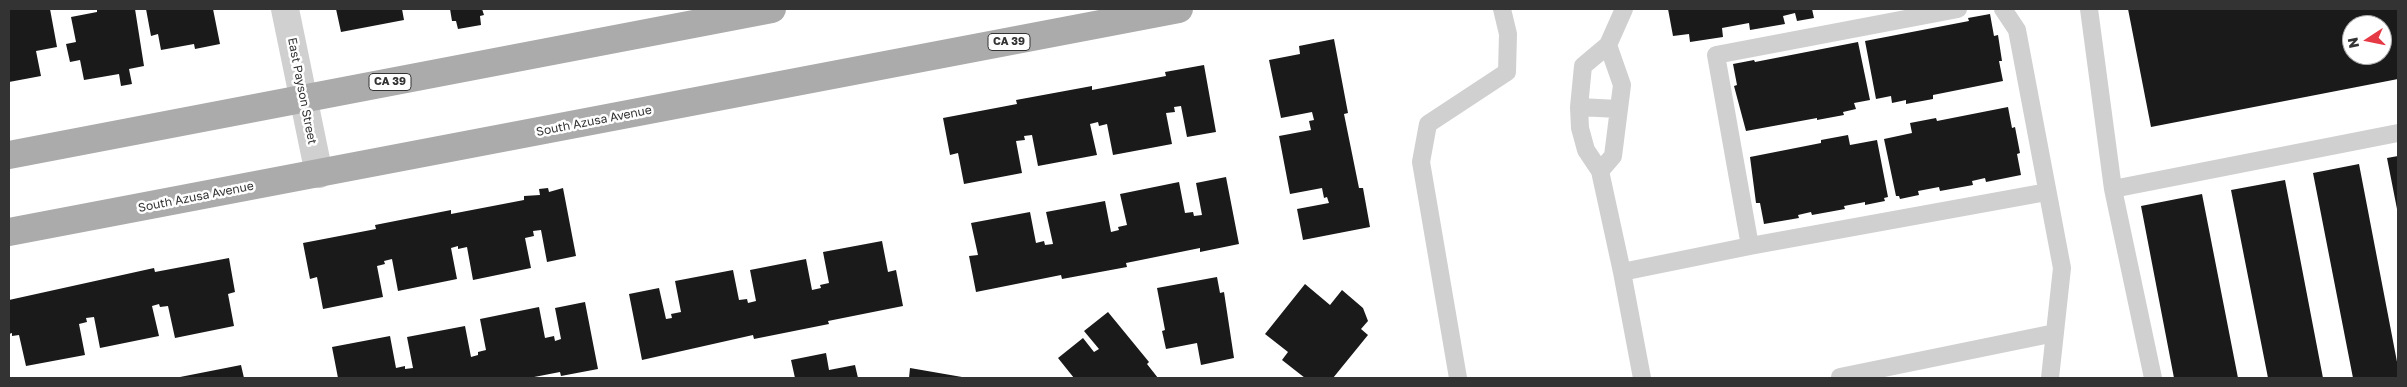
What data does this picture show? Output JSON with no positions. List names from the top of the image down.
{
  "streets": {
    "main road": ["CA 39", "South Azusa Avenue"],
    "street": ["East Payson Street"]
  },
  "crossings": [
    ["CA 39", "East Payson Street"],
    ["East Payson Street", "South Azusa Avenue"]
  ],
  "north": "left"
}
